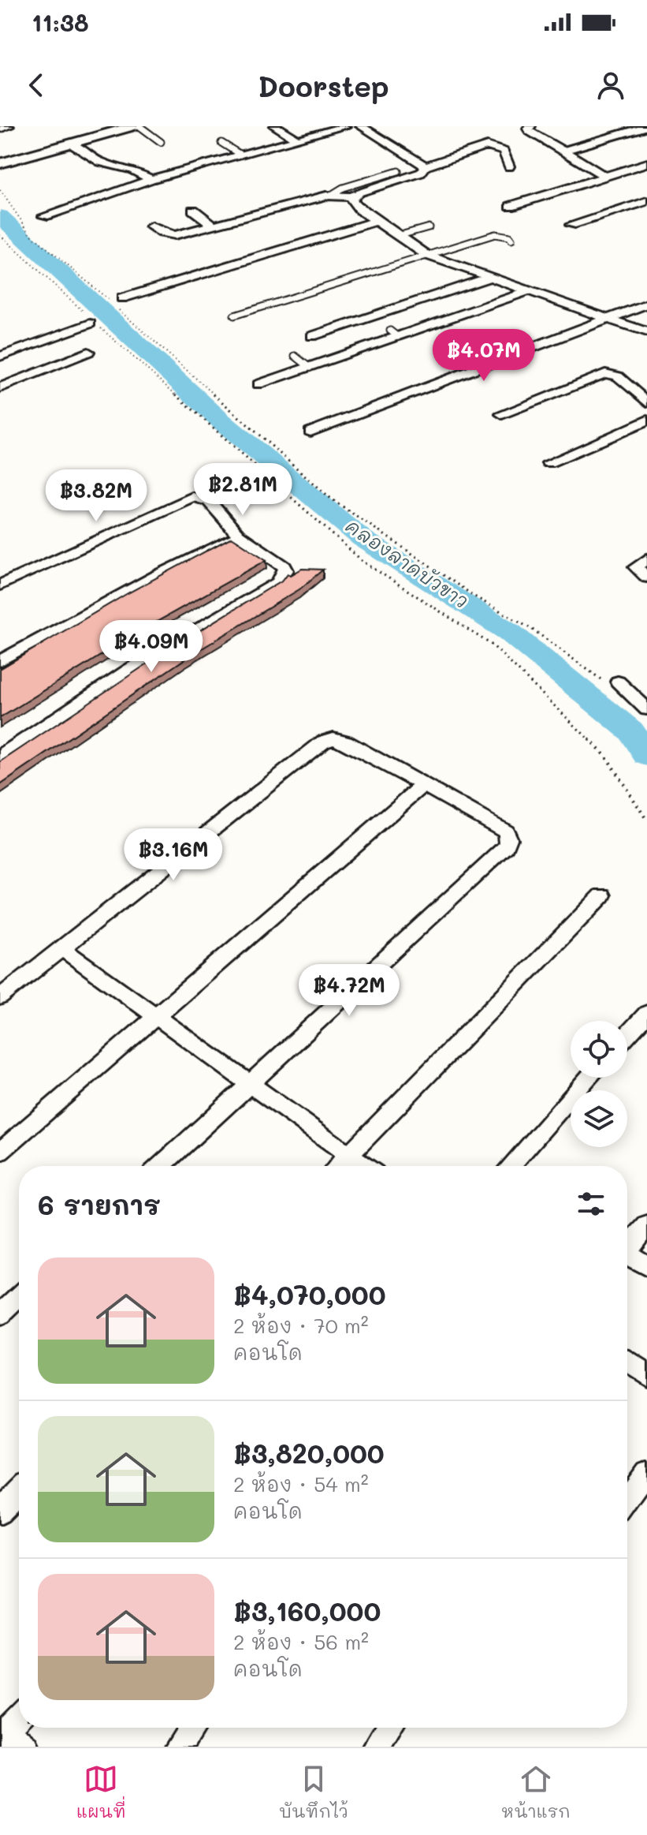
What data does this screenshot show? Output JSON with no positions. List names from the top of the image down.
{
  "water": ["คลองลาดบัวขาว"],
  "page": {
    "status": "11:38",
    "header": "Doorstep",
    "price": [
      "฿4.07M",
      "฿2.81M",
      "฿3.82M",
      "฿4.09M",
      "฿3.16M",
      "฿4.72M"
    ],
    "heading": "6 รายการ",
    "list": [
      {
        "name": "฿4,070,000",
        "note": "2 ห้อง · 70 m² · คอนโด"
      },
      {
        "name": "฿3,820,000",
        "note": "2 ห้อง · 54 m² · คอนโด"
      },
      {
        "name": "฿3,160,000",
        "note": "2 ห้อง · 56 m² · คอนโด"
      }
    ],
    "tabs": ["แผนที่", "บันทึกไว้", "หน้าแรก"]
  }
}
